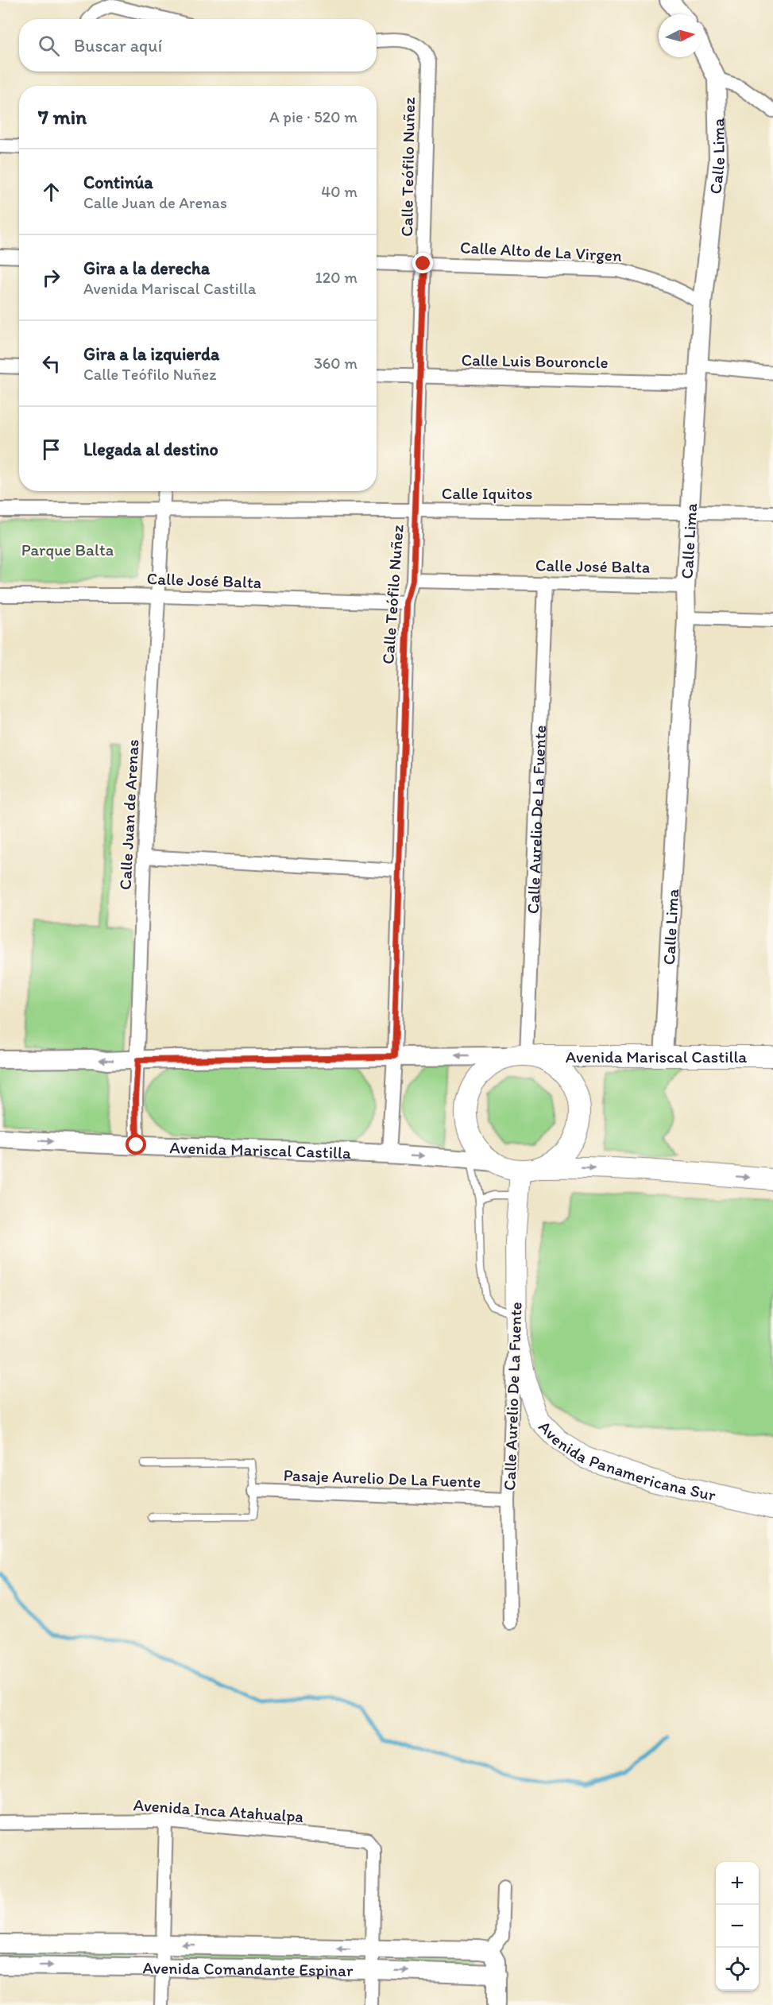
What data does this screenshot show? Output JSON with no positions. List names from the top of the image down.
{
  "streets": {
    "main road": ["Calle Aurelio De La Fuente", "Avenida Mariscal Castilla", "Avenida Panamericana Sur"],
    "street": [
      "Calle Lima",
      "Calle Teófilo Nuñez",
      "Calle Alto de La Virgen",
      "Calle Luis Bouroncle",
      "Calle Iquitos",
      "Calle José Balta",
      "Calle Juan de Arenas",
      "Pasaje Aurelio De La Fuente",
      "Avenida Inca Atahualpa",
      "Avenida Comandante Espinar"
    ]
  },
  "crossings": [
    ["Calle Lima", "Calle Alto de La Virgen"],
    ["Calle Lima", "Calle Luis Bouroncle"],
    ["Calle Lima", "Calle Iquitos"],
    ["Calle Lima", "Calle José Balta"],
    ["Calle Lima", "Avenida Mariscal Castilla"],
    ["Calle Teófilo Nuñez", "Calle Alto de La Virgen"],
    ["Calle Teófilo Nuñez", "Calle Luis Bouroncle"],
    ["Calle Teófilo Nuñez", "Calle Iquitos"],
    ["Calle Teófilo Nuñez", "Calle José Balta"],
    ["Calle Teófilo Nuñez", "Avenida Mariscal Castilla"],
    ["Calle Iquitos", "Calle Juan de Arenas"],
    ["Calle José Balta", "Calle Juan de Arenas"],
    ["Calle José Balta", "Calle Aurelio De La Fuente"],
    ["Calle Juan de Arenas", "Avenida Mariscal Castilla"],
    ["Calle Aurelio De La Fuente", "Avenida Mariscal Castilla"],
    ["Calle Aurelio De La Fuente", "Avenida Panamericana Sur"],
    ["Calle Aurelio De La Fuente", "Pasaje Aurelio De La Fuente"],
    ["Avenida Inca Atahualpa", "Avenida Comandante Espinar"]
  ],
  "parks": ["Parque Balta"],
  "north": "right",
  "page": {
    "search": "Buscar aquí",
    "heading": ["7 min", "A pie · 520 m"],
    "list": [
      ["Continúa", "Calle Juan de Arenas", "40 m"],
      ["Gira a la derecha", "Avenida Mariscal Castilla", "120 m"],
      ["Gira a la izquierda", "Calle Teófilo Nuñez", "360 m"],
      "Llegada al destino"
    ],
    "map_buttons": ["+", "−"]
  }
}
